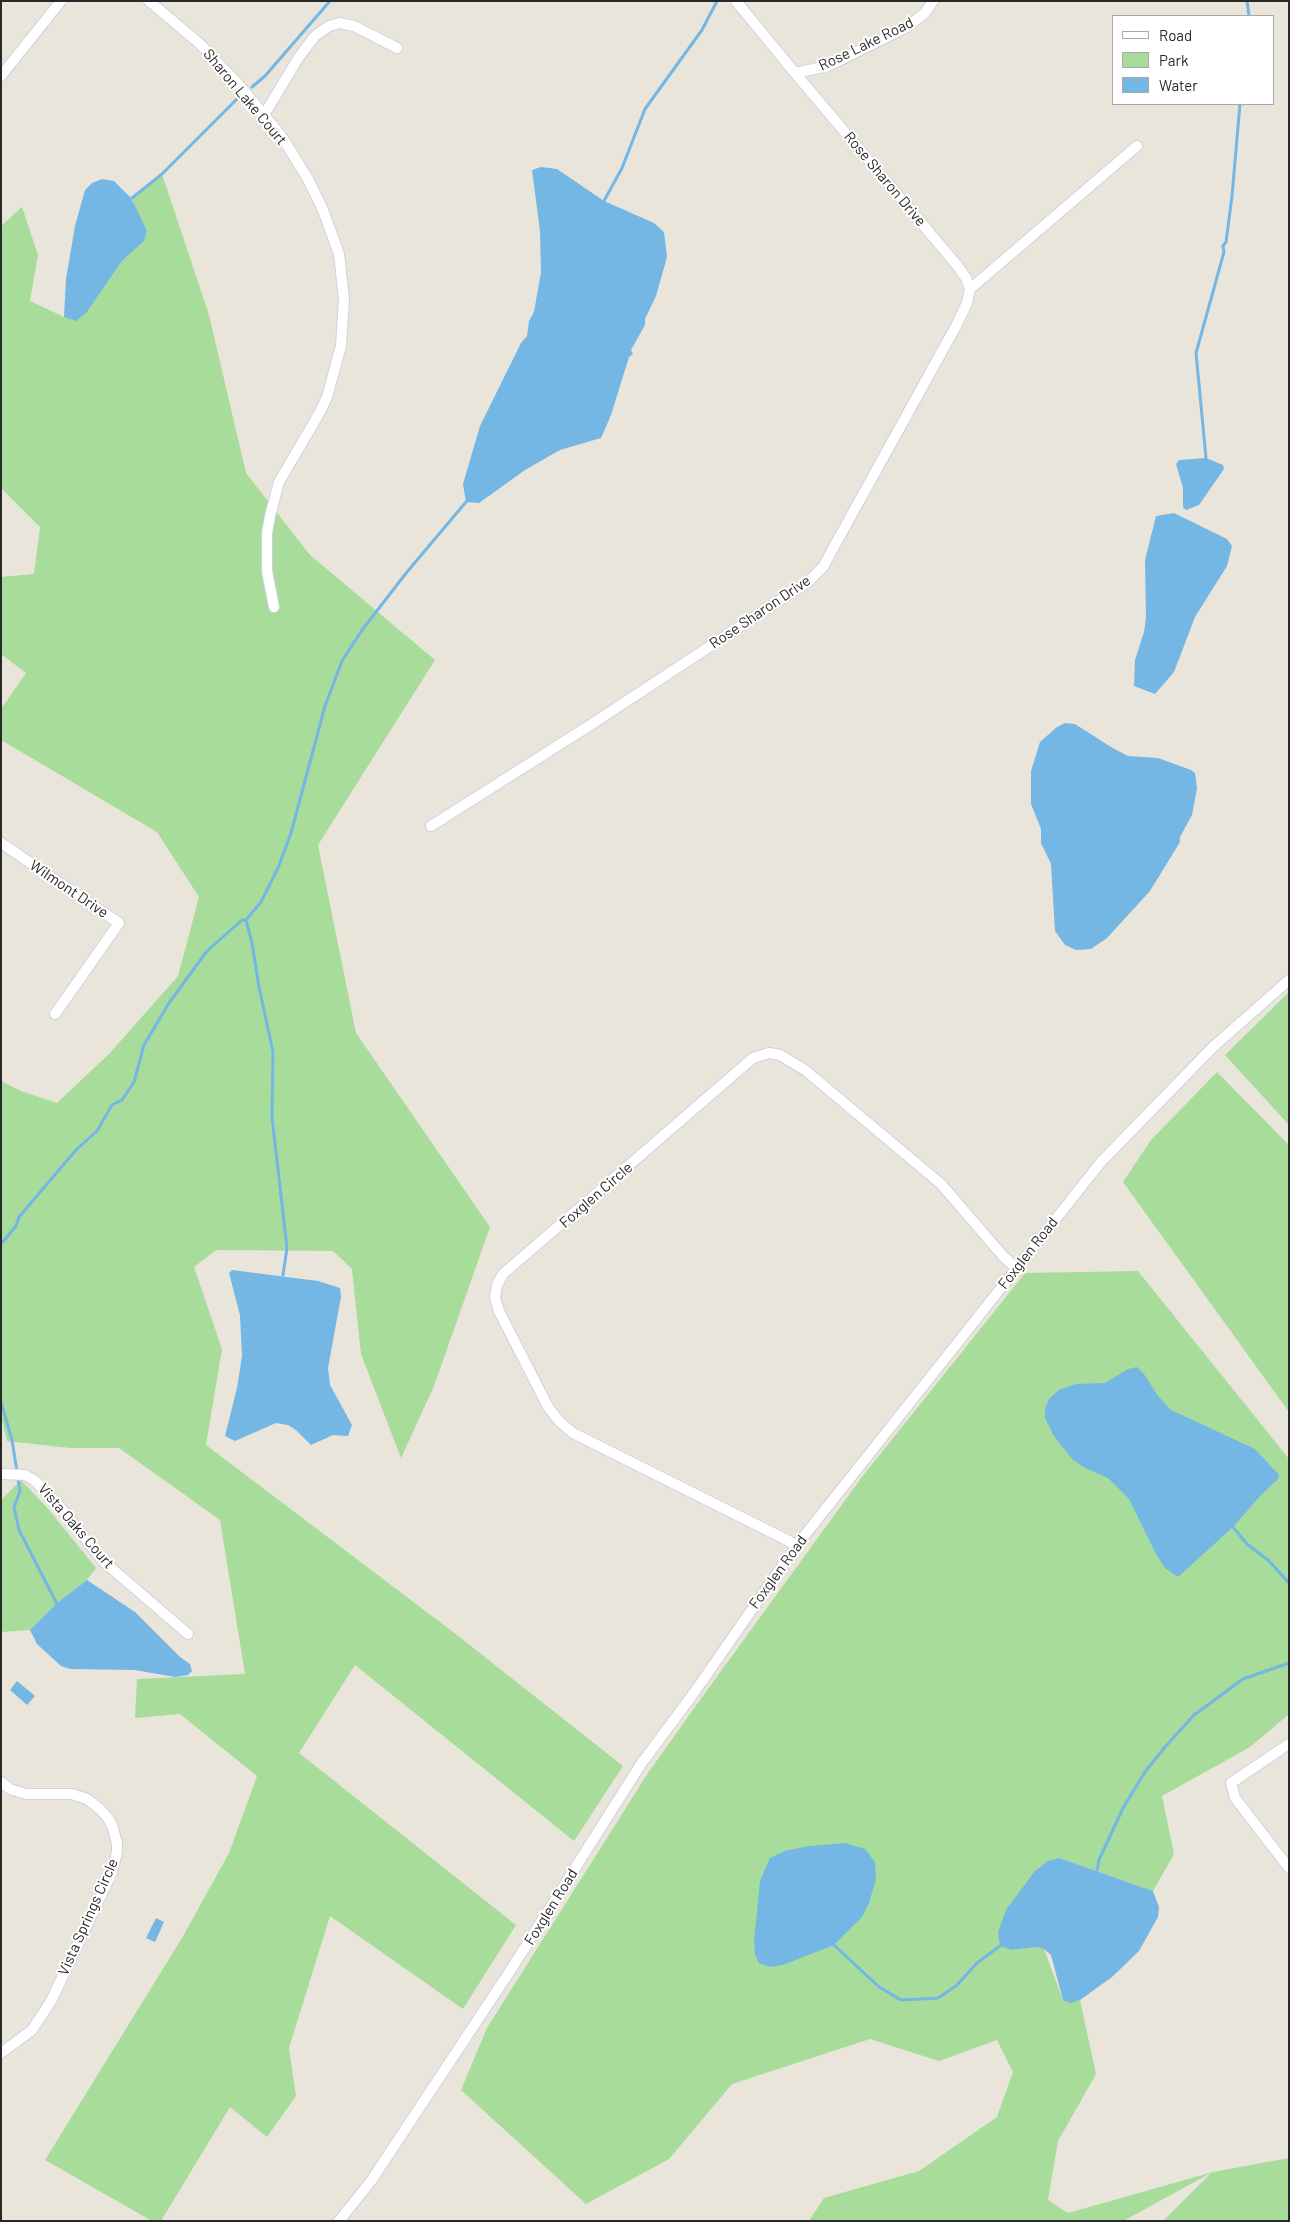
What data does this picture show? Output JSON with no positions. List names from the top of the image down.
{
  "streets": {
    "street": [
      "Rose Lake Road",
      "Sharon Lake Court",
      "Rose Sharon Drive",
      "Wilmont Drive",
      "Foxglen Circle",
      "Foxglen Road",
      "Vista Oaks Court",
      "Vista Springs Circle"
    ]
  },
  "crossings": [
    ["Rose Lake Road", "Rose Sharon Drive"],
    ["Foxglen Circle", "Foxglen Road"]
  ],
  "legend": ["Road", "Park", "Water"]
}
